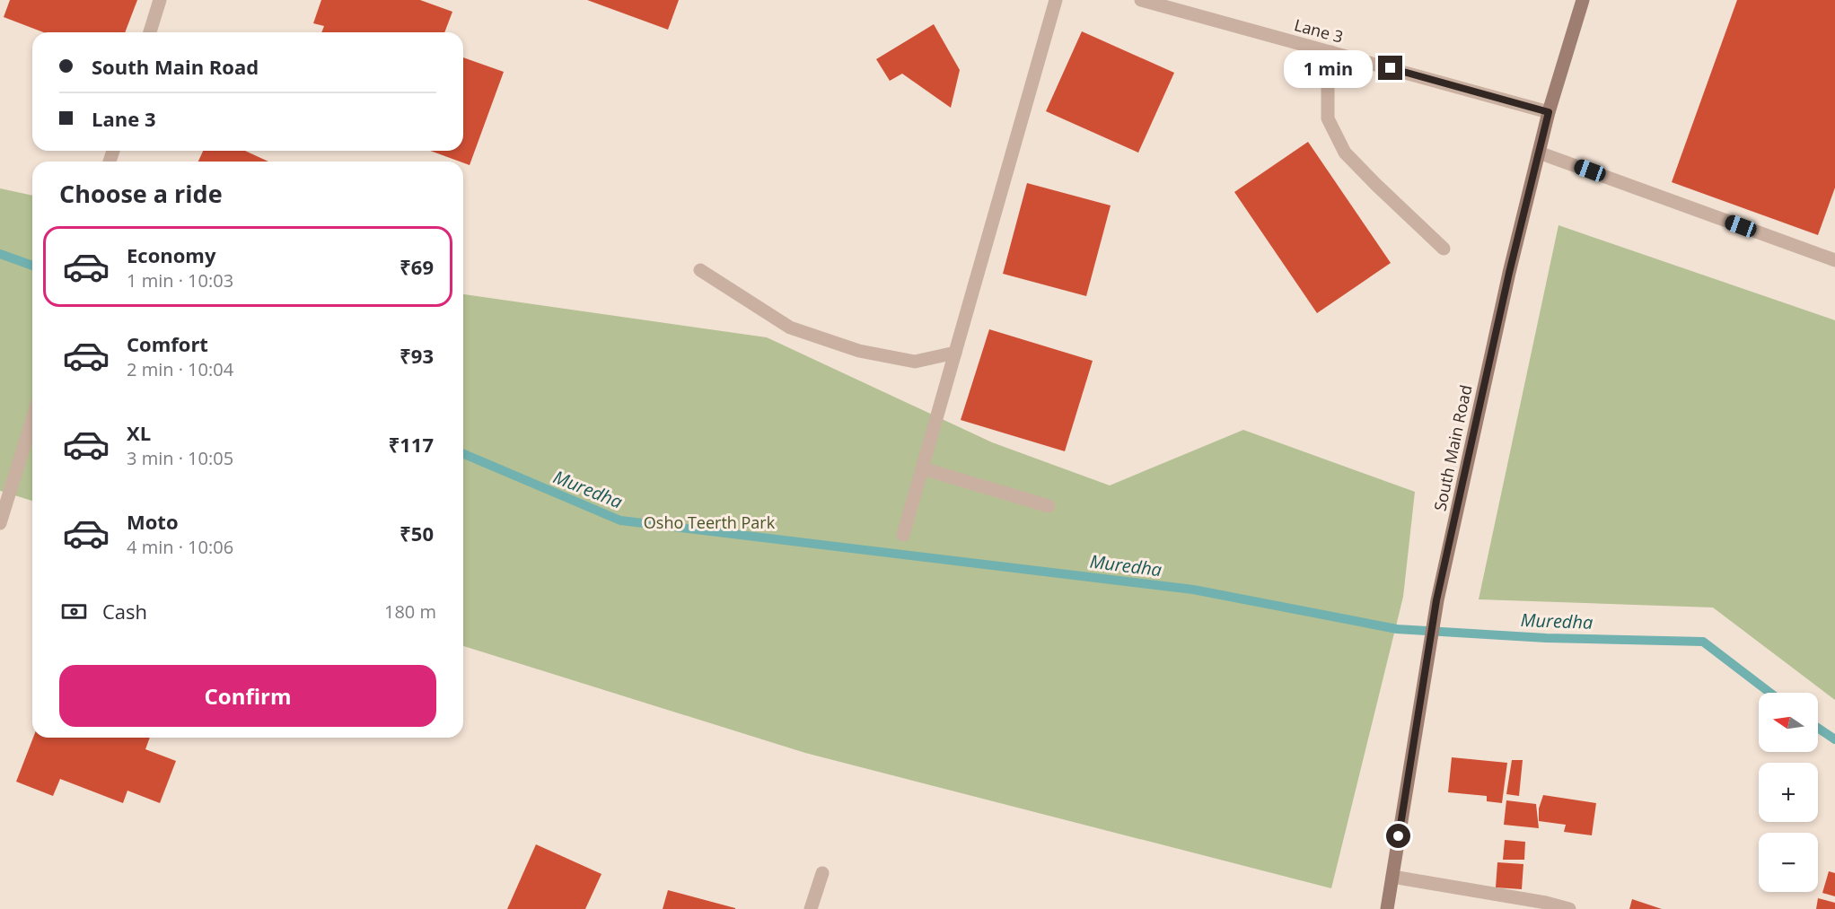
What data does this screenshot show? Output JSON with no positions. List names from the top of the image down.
{
  "streets": {
    "main road": ["South Main Road"],
    "street": ["Lane 3"]
  },
  "crossings": [
    ["Lane 3", "South Main Road"]
  ],
  "water": ["Muredha"],
  "parks": ["Osho Teerth Park"],
  "north": "left",
  "page": {
    "banner": ["South Main Road", "Lane 3"],
    "bubble": "1 min",
    "heading": "Choose a ride",
    "list": [
      {
        "name": "Economy",
        "note": "1 min · 10:03",
        "value": "₹69"
      },
      {
        "name": "Comfort",
        "note": "2 min · 10:04",
        "value": "₹93"
      },
      {
        "name": "XL",
        "note": "3 min · 10:05",
        "value": "₹117"
      },
      {
        "name": "Moto",
        "note": "4 min · 10:06",
        "value": "₹50"
      }
    ],
    "pay": ["Cash", "180 m"],
    "buttons": "Confirm",
    "map_buttons": ["+", "−"]
  }
}
